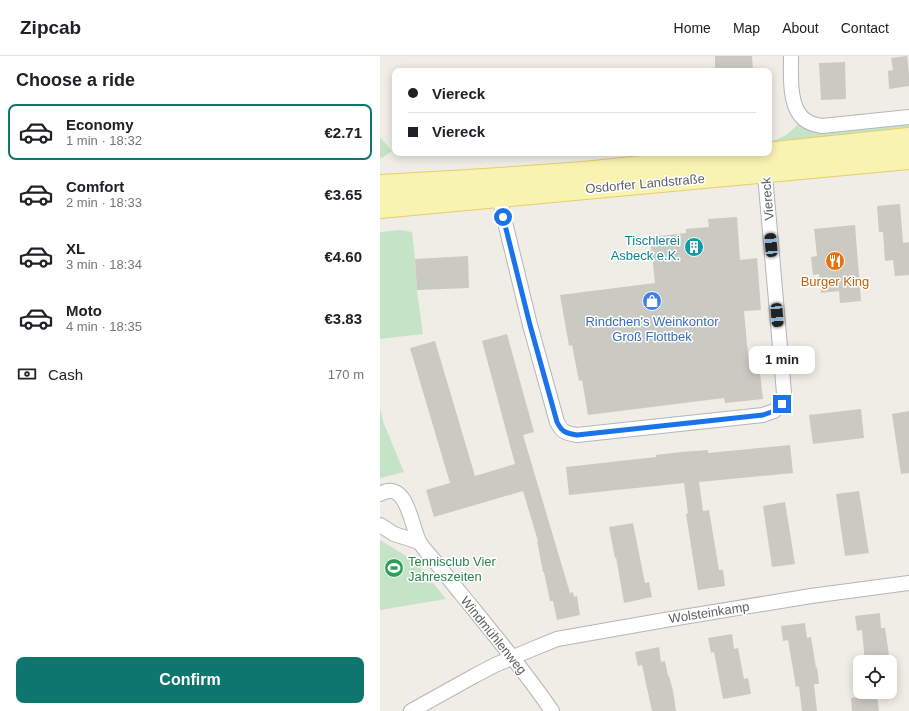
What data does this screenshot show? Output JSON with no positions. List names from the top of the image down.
{
  "streets": {
    "main road": ["Osdorfer Landstraße"],
    "street": ["Viereck", "Wolsteinkamp", "Windmühlenweg"]
  },
  "crossings": [
    ["Osdorfer Landstraße", "Viereck"],
    ["Wolsteinkamp", "Windmühlenweg"]
  ],
  "places": {
    "building": ["Tischlerei Asbeck e.K."],
    "restaurant": ["Burger King"],
    "shop": ["Rindchen's Weinkontor Groß Flottbek"],
    "sports": ["Tennisclub Vier Jahreszeiten"]
  },
  "page": {
    "header": "Zipcab",
    "nav": [
      "Home",
      "Map",
      "About",
      "Contact"
    ],
    "heading": "Choose a ride",
    "banner": ["Viereck", "Viereck"],
    "list": [
      {
        "name": "Economy",
        "note": "1 min · 18:32",
        "value": "€2.71"
      },
      {
        "name": "Comfort",
        "note": "2 min · 18:33",
        "value": "€3.65"
      },
      {
        "name": "XL",
        "note": "3 min · 18:34",
        "value": "€4.60"
      },
      {
        "name": "Moto",
        "note": "4 min · 18:35",
        "value": "€3.83"
      }
    ],
    "bubble": "1 min",
    "pay": ["Cash", "170 m"],
    "buttons": "Confirm"
  }
}
